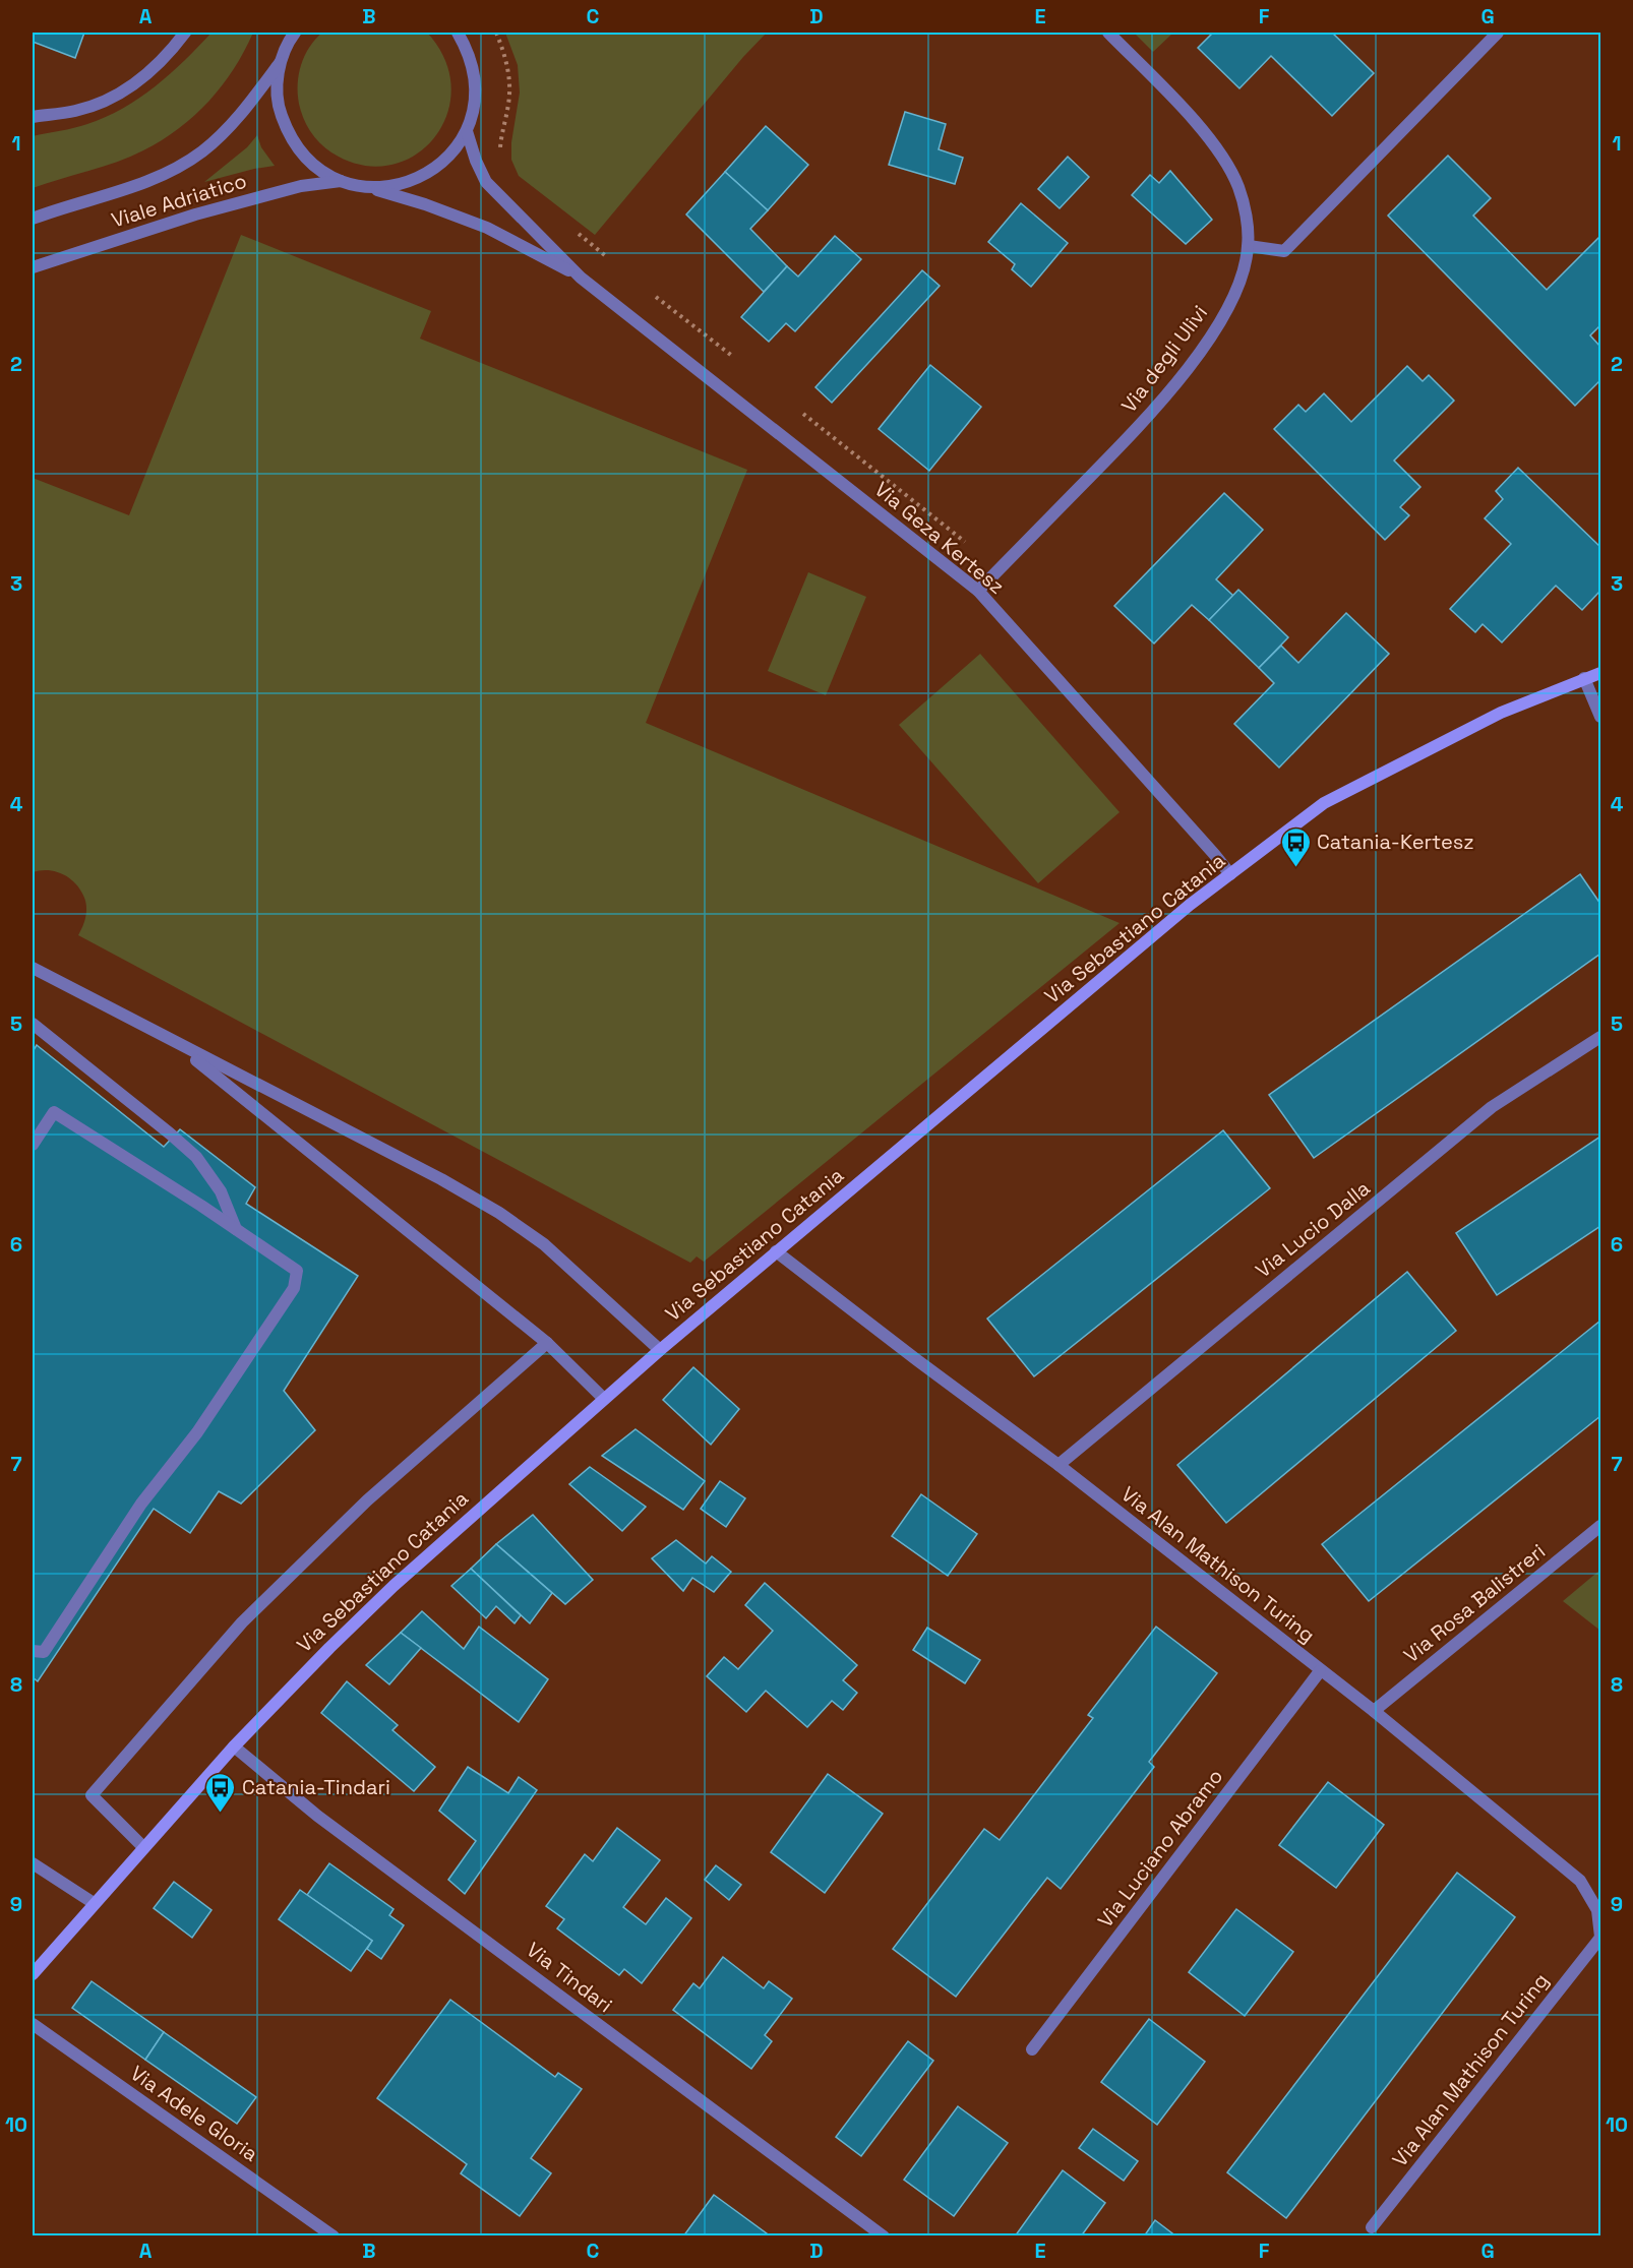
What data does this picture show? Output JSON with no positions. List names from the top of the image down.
{
  "streets": {
    "main road": ["Via Sebastiano Catania"],
    "street": [
      "Viale Adriatico",
      "Via degli Ulivi",
      "Via Geza Kertesz",
      "Via Lucio Dalla",
      "Via Alan Mathison Turing",
      "Via Rosa Balistreri",
      "Via Luciano Abramo",
      "Via Tindari",
      "Via Adele Gloria"
    ]
  },
  "crossings": [
    ["Via degli Ulivi", "Via Geza Kertesz"],
    ["Via Geza Kertesz", "Via Sebastiano Catania"],
    ["Via Sebastiano Catania", "Via Alan Mathison Turing"],
    ["Via Sebastiano Catania", "Via Tindari"],
    ["Via Lucio Dalla", "Via Alan Mathison Turing"],
    ["Via Alan Mathison Turing", "Via Rosa Balistreri"],
    ["Via Alan Mathison Turing", "Via Luciano Abramo"]
  ],
  "places": {
    "bus stop": ["Catania-Kertesz", "Catania-Tindari"]
  },
  "grid": {
    "columns": [
      "A",
      "B",
      "C",
      "D",
      "E",
      "F",
      "G"
    ],
    "rows": [
      "1",
      "2",
      "3",
      "4",
      "5",
      "6",
      "7",
      "8",
      "9",
      "10"
    ]
  }
}
